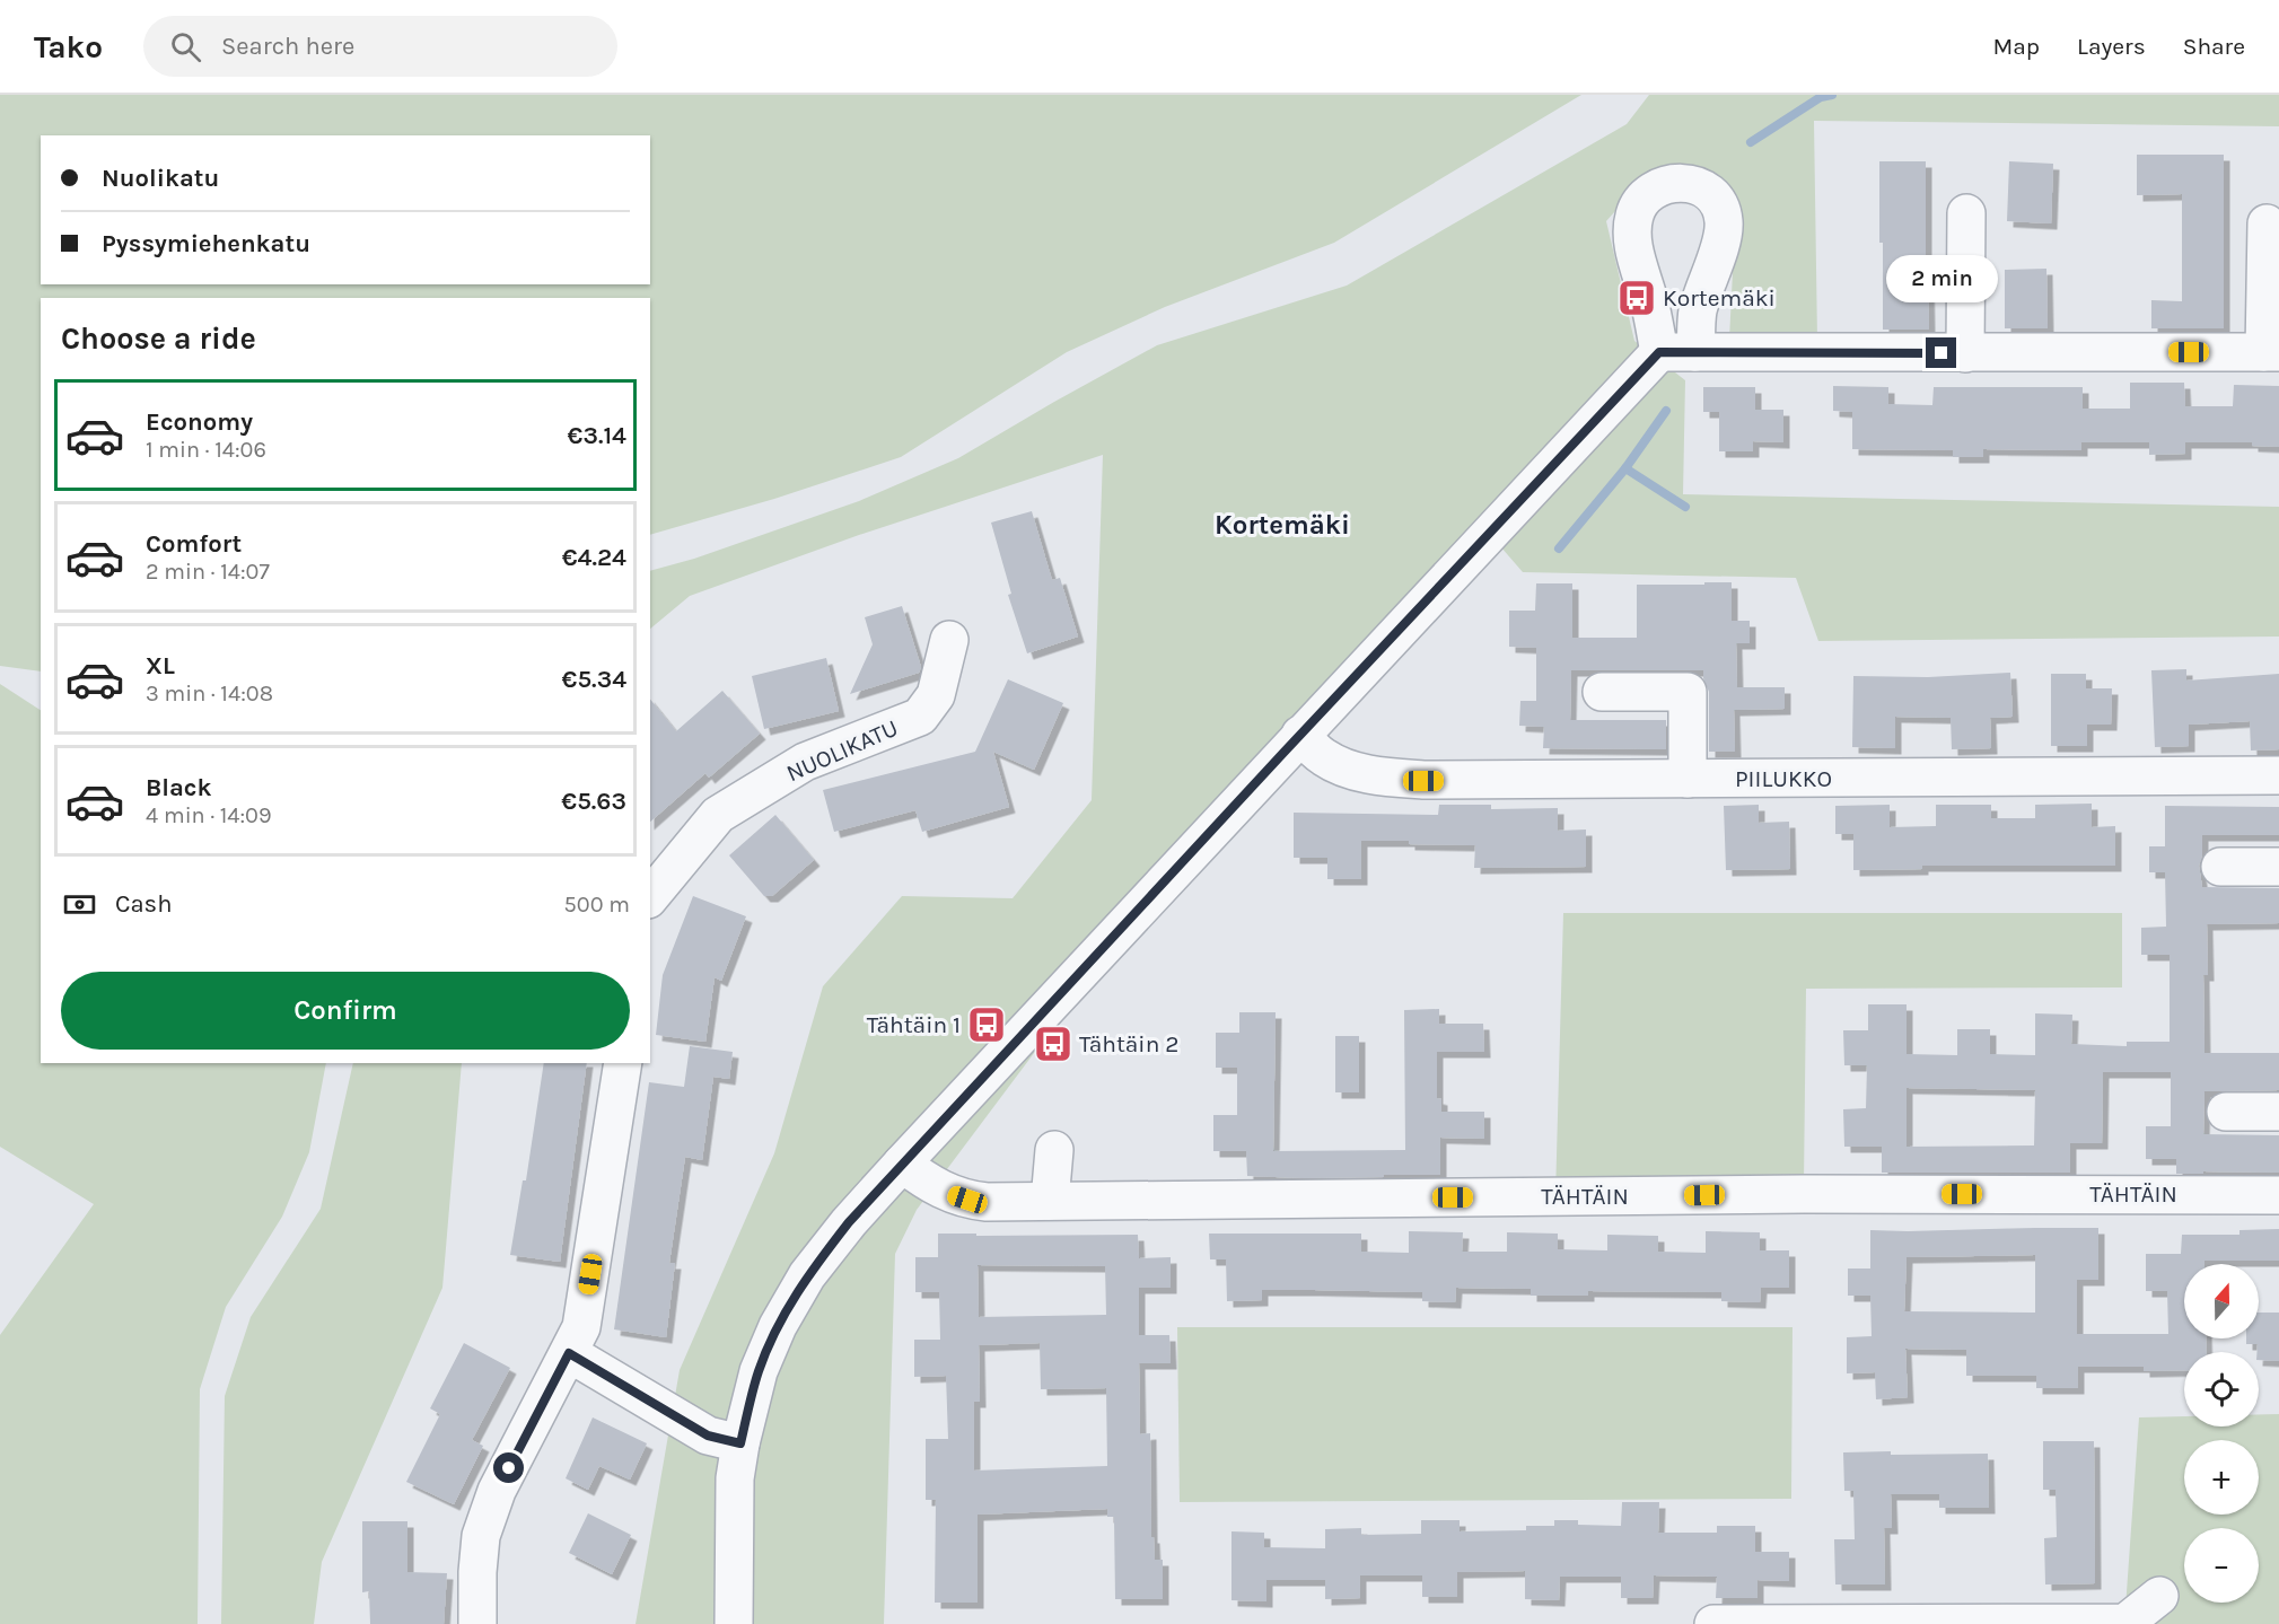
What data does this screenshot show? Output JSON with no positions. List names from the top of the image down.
{
  "streets": {
    "street": ["NUOLIKATU", "PIILUKKO", "TÄHTÄIN"]
  },
  "districts": ["Kortemäki"],
  "places": {
    "bus stop": ["Kortemäki", "Tähtäin 1", "Tähtäin 2"]
  },
  "north": "top",
  "page": {
    "header": "Tako",
    "search": "Search here",
    "nav": ["Map", "Layers", "Share"],
    "banner": ["Nuolikatu", "Pyssymiehenkatu"],
    "bubble": "2 min",
    "heading": "Choose a ride",
    "list": [
      {
        "name": "Economy",
        "note": "1 min · 14:06",
        "value": "€3.14"
      },
      {
        "name": "Comfort",
        "note": "2 min · 14:07",
        "value": "€4.24"
      },
      {
        "name": "XL",
        "note": "3 min · 14:08",
        "value": "€5.34"
      },
      {
        "name": "Black",
        "note": "4 min · 14:09",
        "value": "€5.63"
      }
    ],
    "pay": ["Cash", "500 m"],
    "buttons": "Confirm",
    "map_buttons": ["+", "−"]
  }
}
